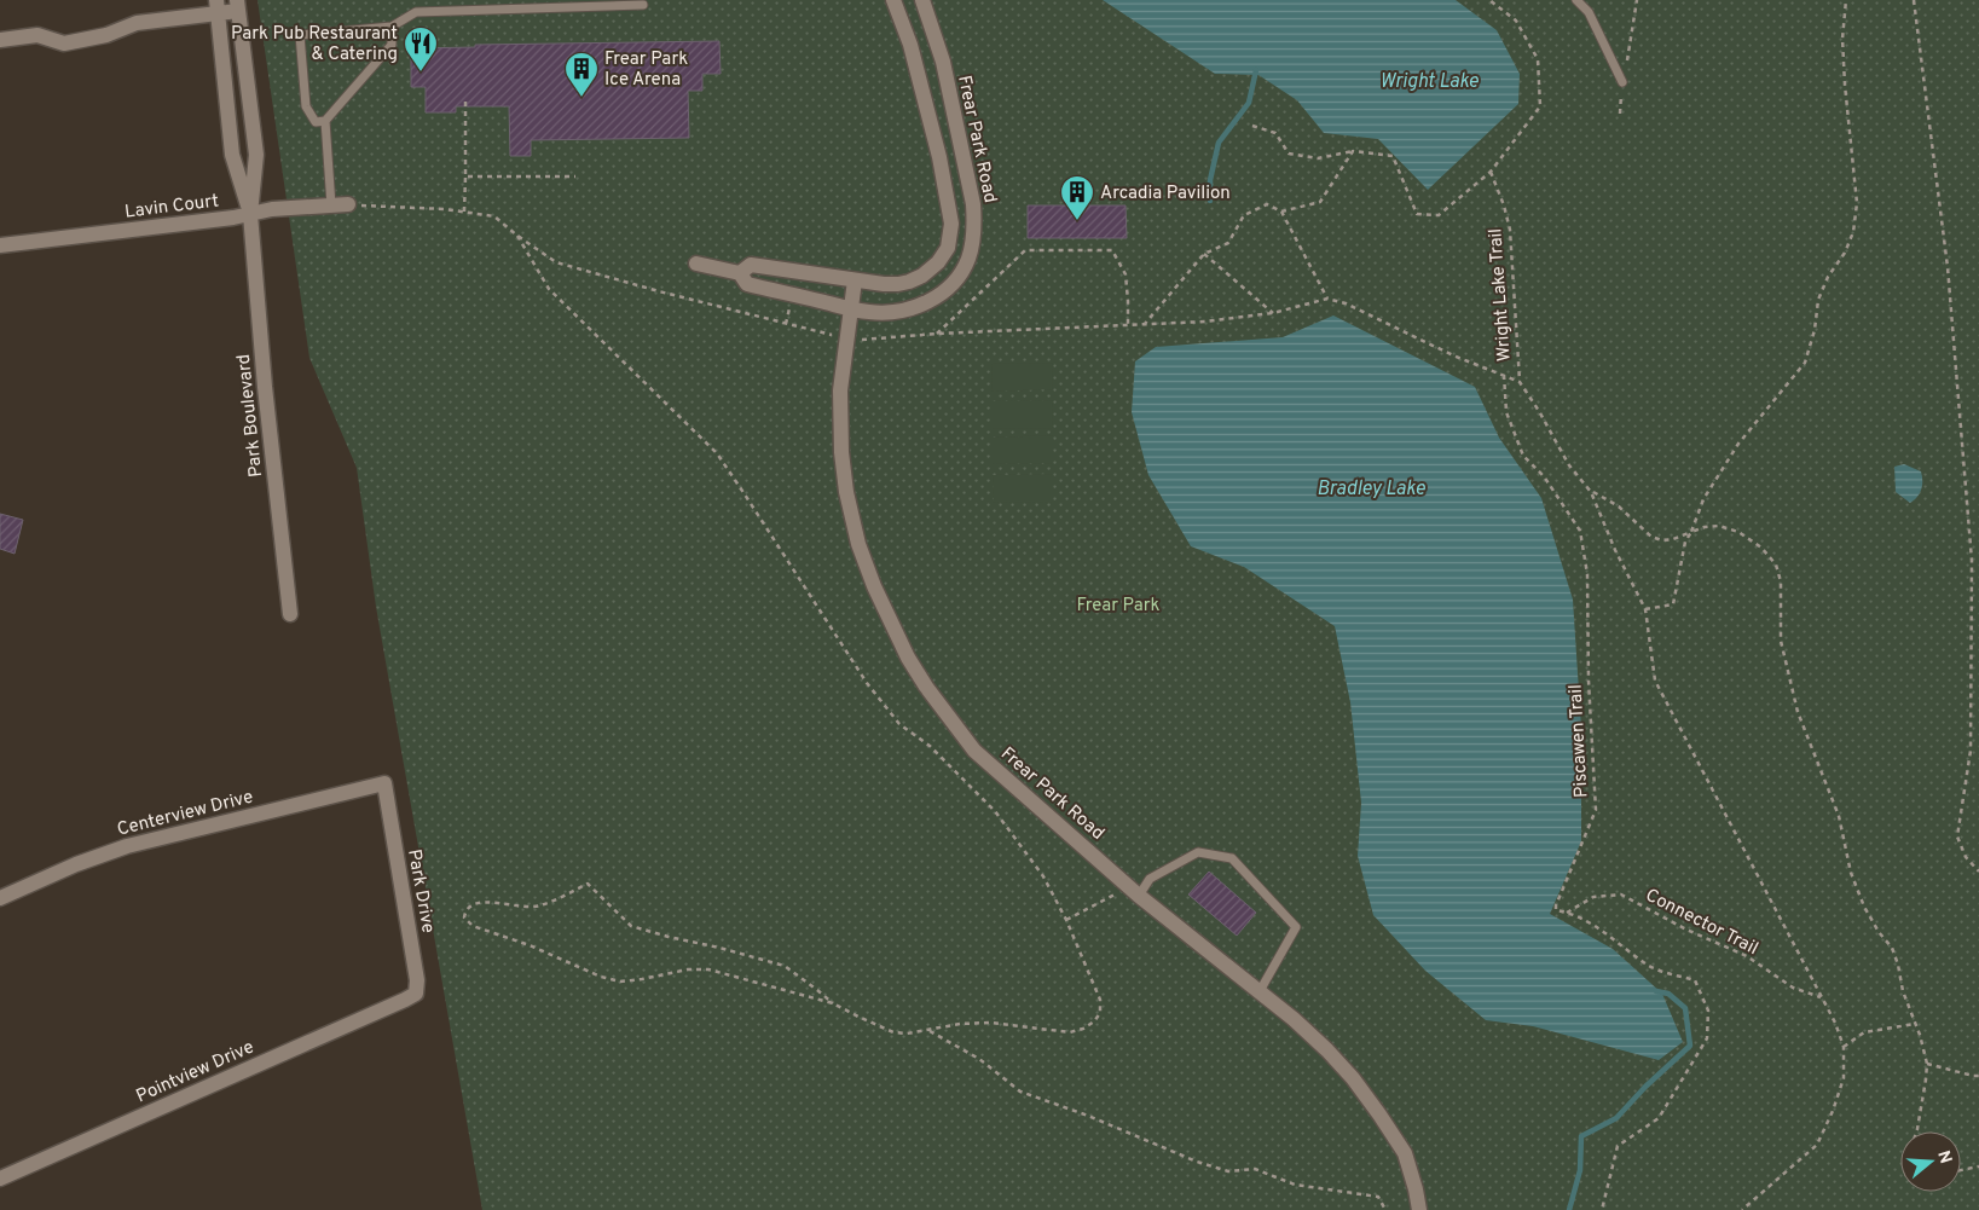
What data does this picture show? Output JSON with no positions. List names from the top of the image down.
{
  "streets": {
    "street": [
      "Frear Park Road",
      "Lavin Court",
      "Park Boulevard",
      "Centerview Drive",
      "Park Drive",
      "Pointview Drive"
    ],
    "path": ["Wright Lake Trail", "Piscawen Trail", "Connector Trail"]
  },
  "crossings": [
    ["Lavin Court", "Park Boulevard"],
    ["Piscawen Trail", "Connector Trail"],
    ["Centerview Drive", "Park Drive"],
    ["Park Drive", "Pointview Drive"]
  ],
  "water": ["Wright Lake", "Bradley Lake"],
  "parks": ["Frear Park"],
  "places": {
    "restaurant": ["Park Pub Restaurant & Catering"],
    "building": ["Frear Park Ice Arena", "Arcadia Pavilion"]
  },
  "north": "right"
}
